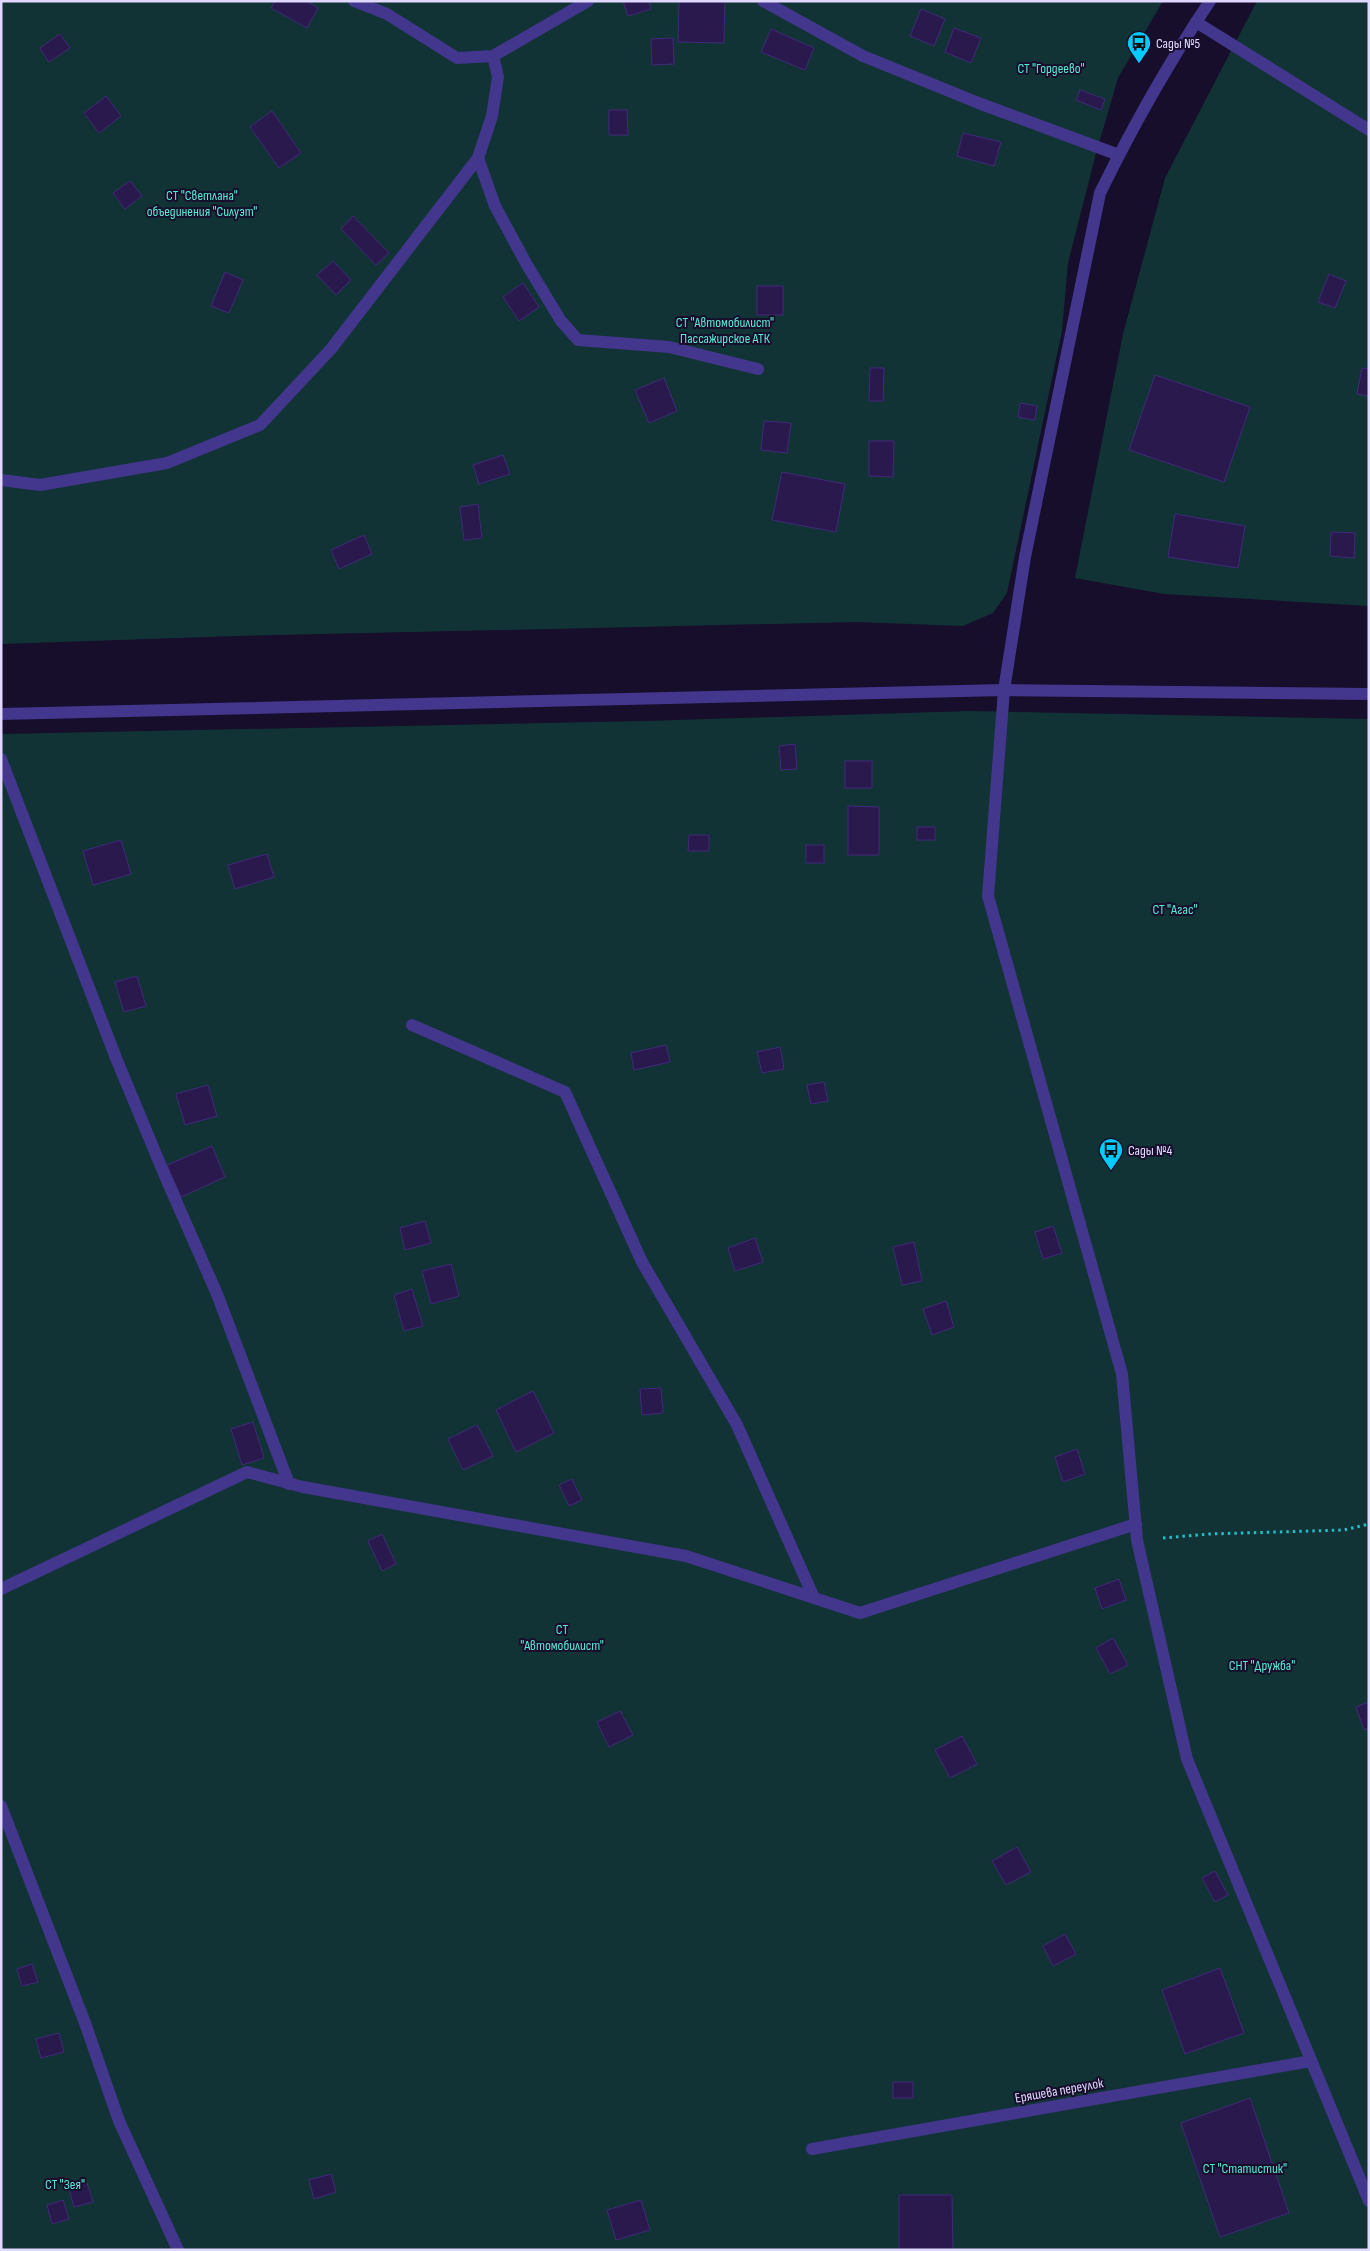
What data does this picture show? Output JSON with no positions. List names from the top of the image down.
{
  "streets": {
    "street": ["Еряшева переулок"]
  },
  "parks": [
    "СТ \"Гордеево\"",
    "СТ \"Светлана\" объединения \"Силуэт\"",
    "СТ \"Автомобилист\" Пассажирское АТК",
    "СТ \"Агас\"",
    "СТ \"Автомобилист\"",
    "СНТ \"Дружба\"",
    "СТ \"Статистик\"",
    "СТ \"Зея\""
  ],
  "places": {
    "bus stop": ["Сады №5", "Сады №4"]
  }
}
